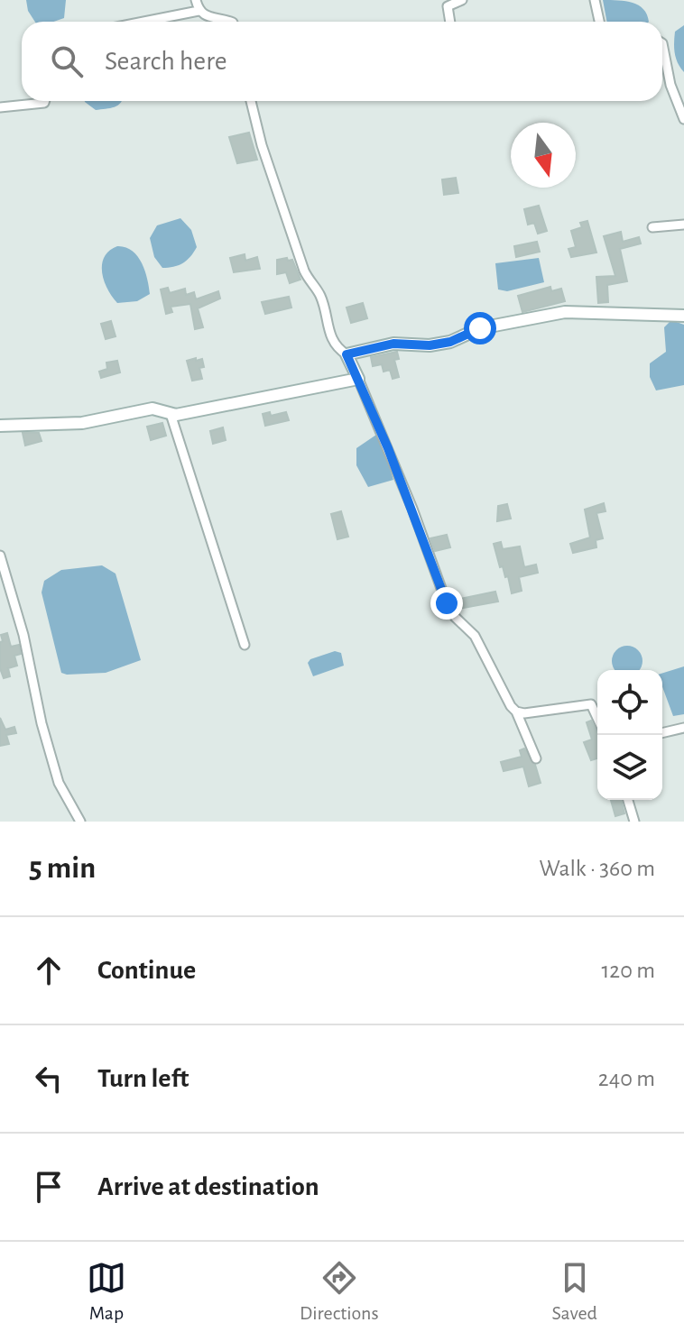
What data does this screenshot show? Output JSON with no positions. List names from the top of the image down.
{
  "north": "bottom",
  "page": {
    "search": "Search here",
    "heading": ["5 min", "Walk · 360 m"],
    "list": [
      ["Continue", "120 m"],
      ["Turn left", "240 m"],
      "Arrive at destination"
    ],
    "nav": ["Map", "Directions", "Saved"]
  }
}
